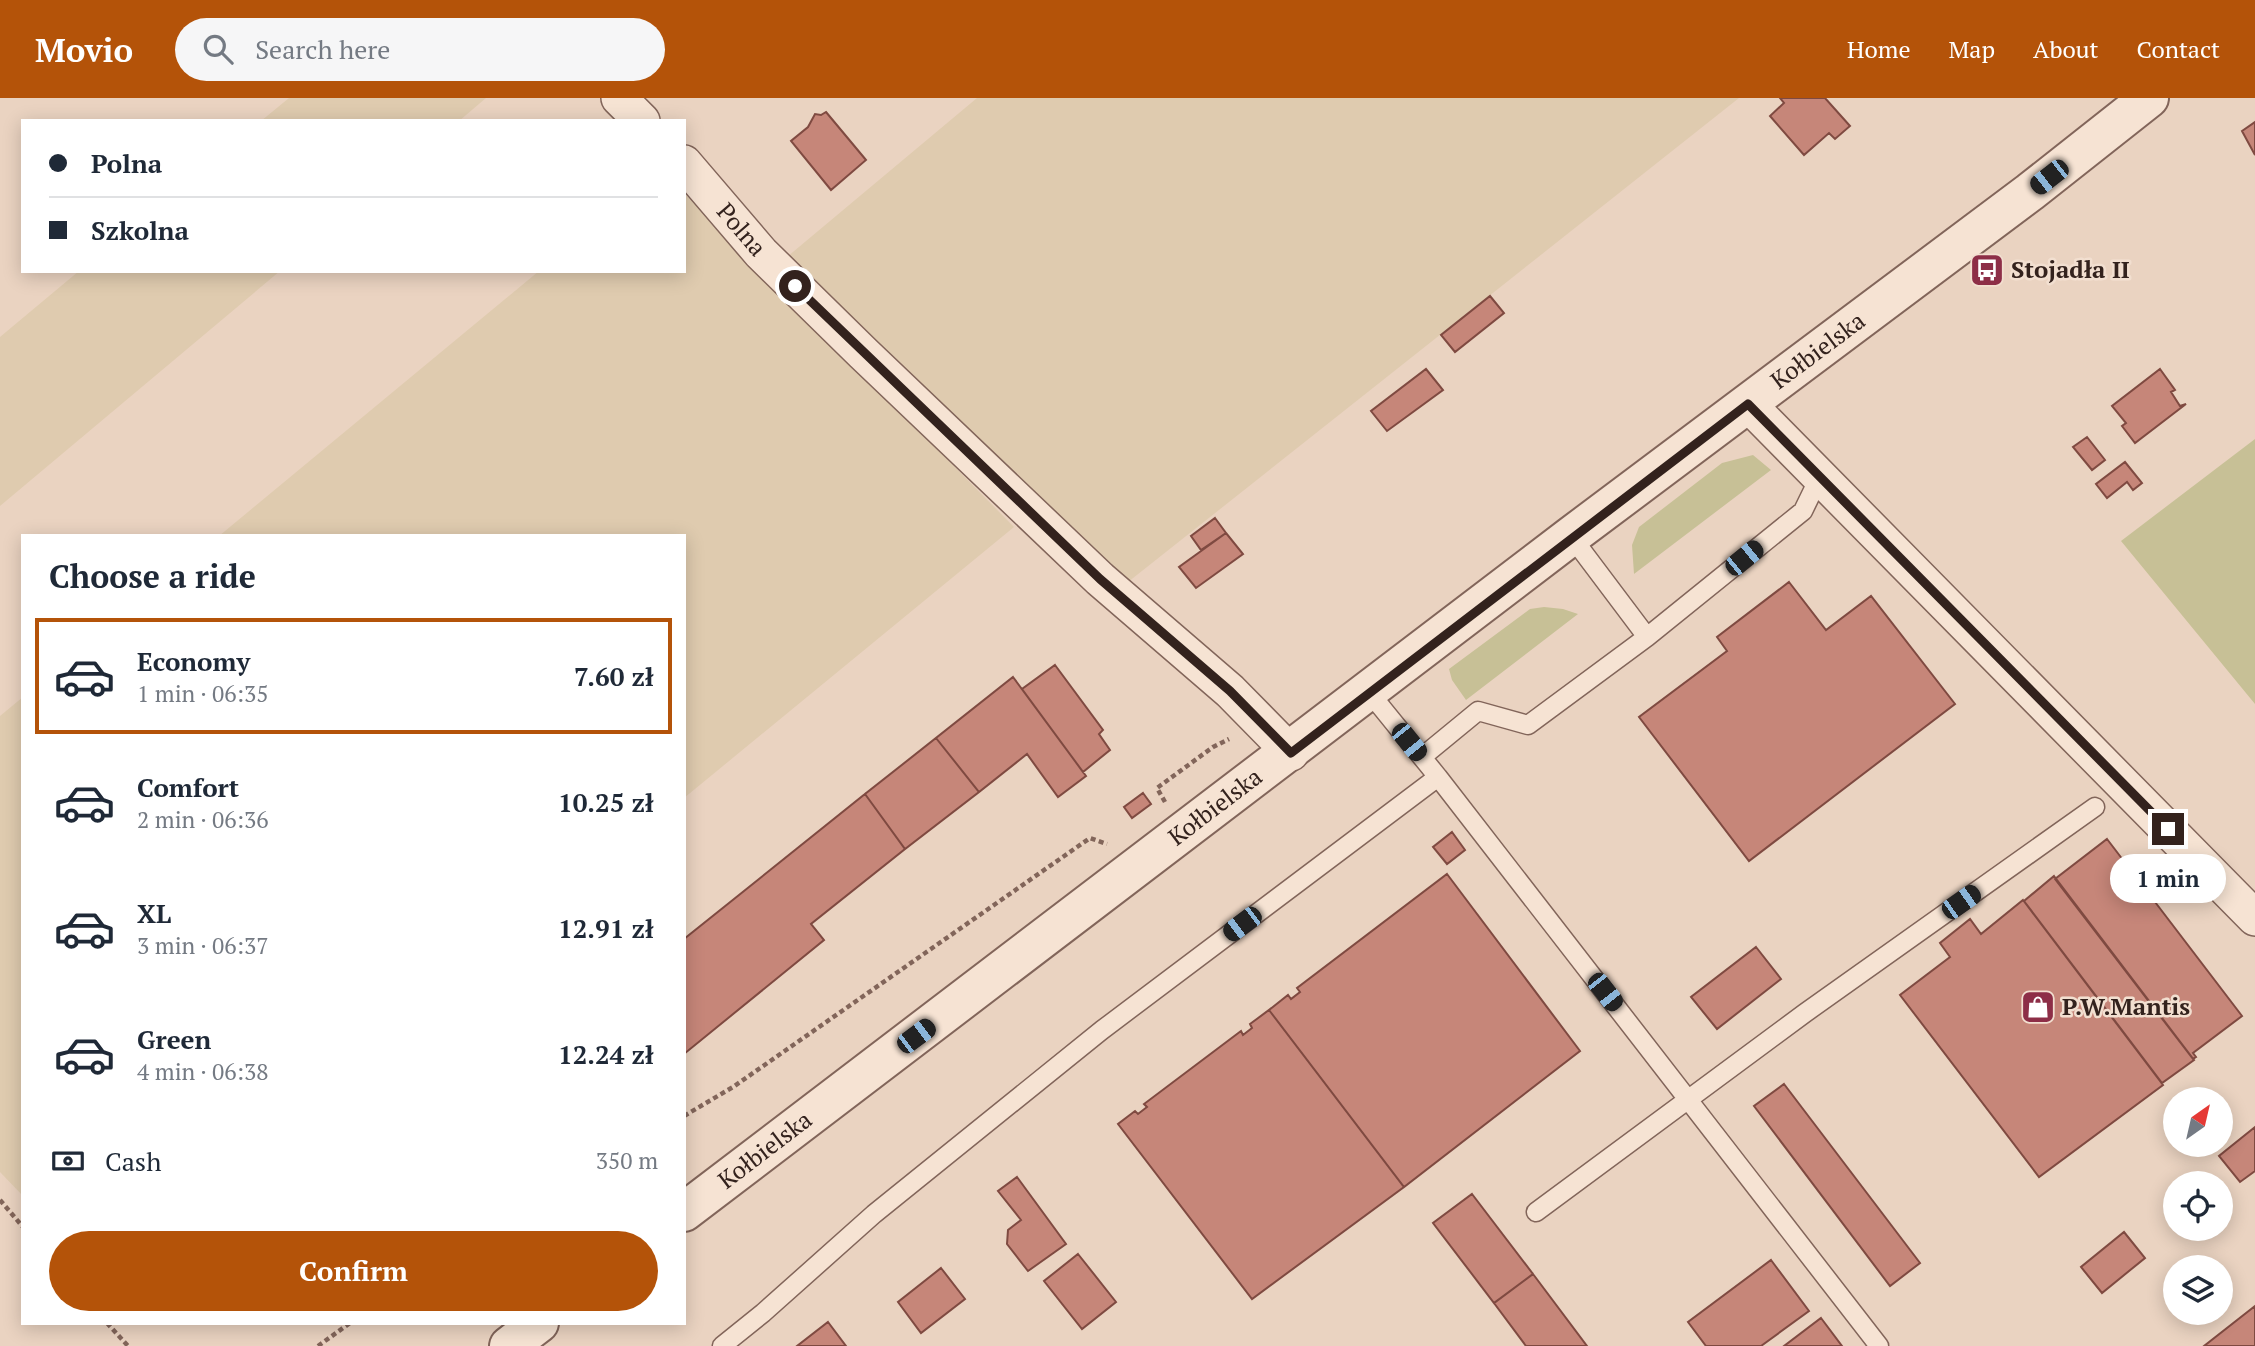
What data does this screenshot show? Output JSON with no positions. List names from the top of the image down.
{
  "streets": {
    "street": ["Polna", "Kołbielska"]
  },
  "crossings": [
    ["Polna", "Kołbielska"]
  ],
  "places": {
    "bus stop": ["Stojadła II"],
    "shop": ["P.W.Mantis"]
  },
  "north": "top right",
  "page": {
    "header": "Movio",
    "search": "Search here",
    "nav": [
      "Home",
      "Map",
      "About",
      "Contact"
    ],
    "banner": ["Polna", "Szkolna"],
    "heading": "Choose a ride",
    "list": [
      {
        "name": "Economy",
        "note": "1 min · 06:35",
        "value": "7.60 zł"
      },
      {
        "name": "Comfort",
        "note": "2 min · 06:36",
        "value": "10.25 zł"
      },
      {
        "name": "XL",
        "note": "3 min · 06:37",
        "value": "12.91 zł"
      },
      {
        "name": "Green",
        "note": "4 min · 06:38",
        "value": "12.24 zł"
      }
    ],
    "bubble": "1 min",
    "pay": ["Cash", "350 m"],
    "buttons": "Confirm"
  }
}
